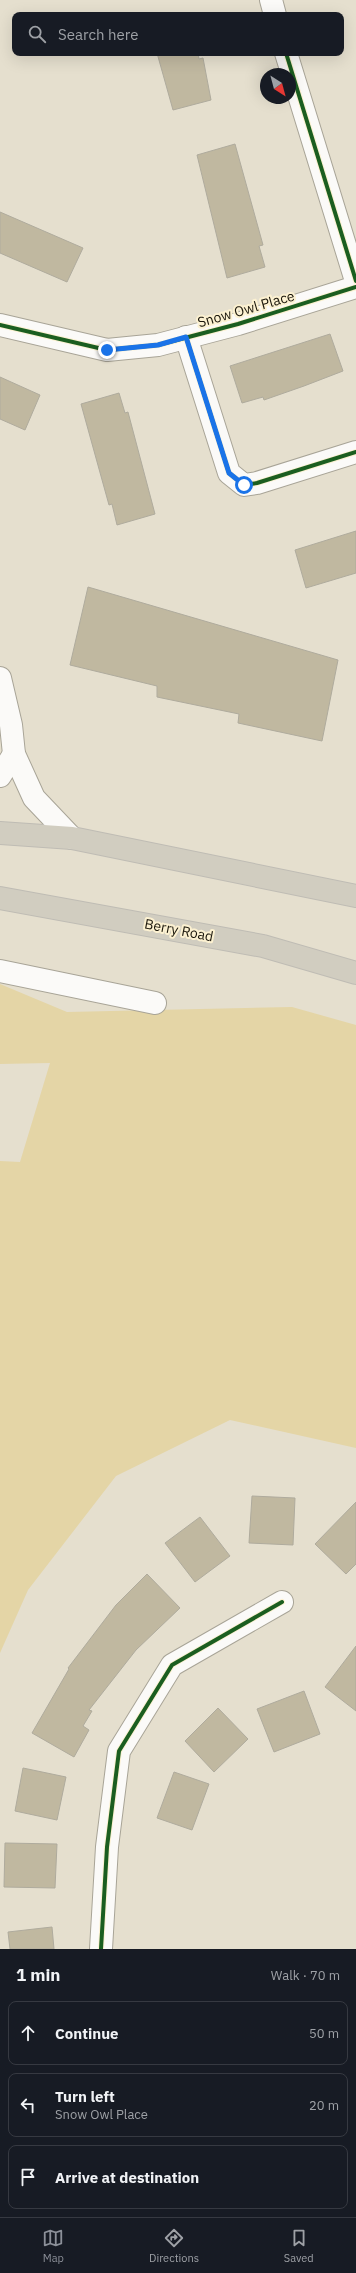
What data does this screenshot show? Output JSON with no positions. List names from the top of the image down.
{
  "streets": {
    "highway": ["Berry Road"],
    "street": ["Snow Owl Place"]
  },
  "north": "bottom right",
  "page": {
    "search": "Search here",
    "heading": ["1 min", "Walk · 70 m"],
    "list": [
      ["Continue", "50 m"],
      ["Turn left", "Snow Owl Place", "20 m"],
      "Arrive at destination"
    ],
    "nav": ["Map", "Directions", "Saved"]
  }
}
